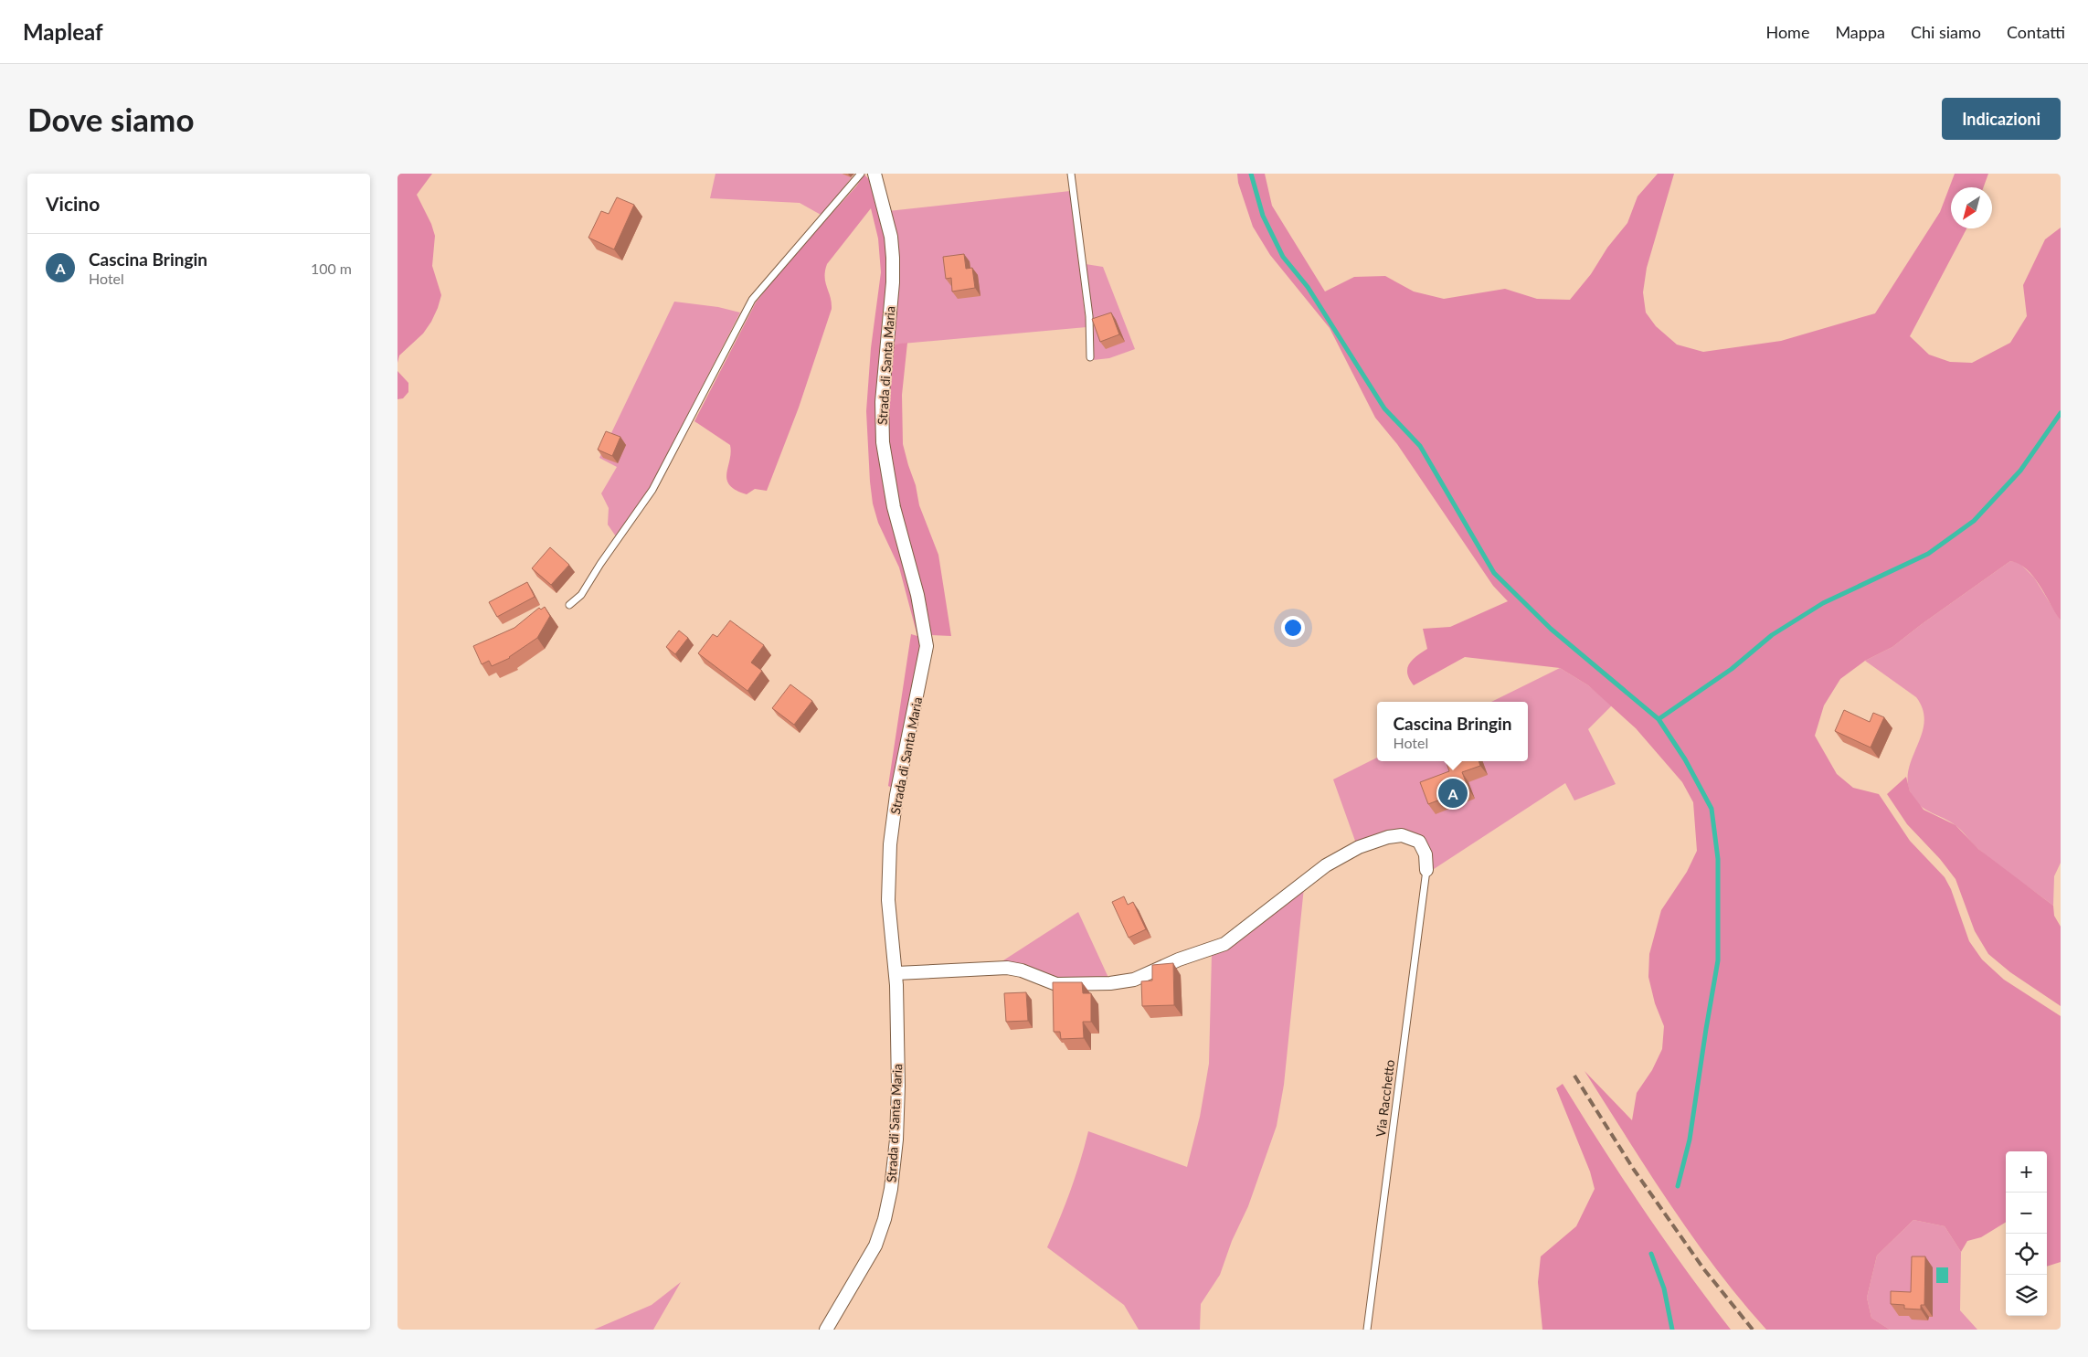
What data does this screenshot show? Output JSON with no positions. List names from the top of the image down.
{
  "streets": {
    "street": ["Strada di Santa Maria"],
    "lane": ["Via Racchetto"]
  },
  "north": "bottom left",
  "page": {
    "header": "Mapleaf",
    "nav": [
      "Home",
      "Mappa",
      "Chi siamo",
      "Contatti"
    ],
    "buttons": "Indicazioni",
    "title": "Dove siamo",
    "heading": "Vicino",
    "list": [
      {
        "mark": "A",
        "name": "Cascina Bringin",
        "note": "Hotel",
        "value": "100 m"
      }
    ],
    "popup": ["Cascina Bringin", "Hotel"],
    "pins": "A",
    "map_buttons": ["+", "−"]
  }
}
